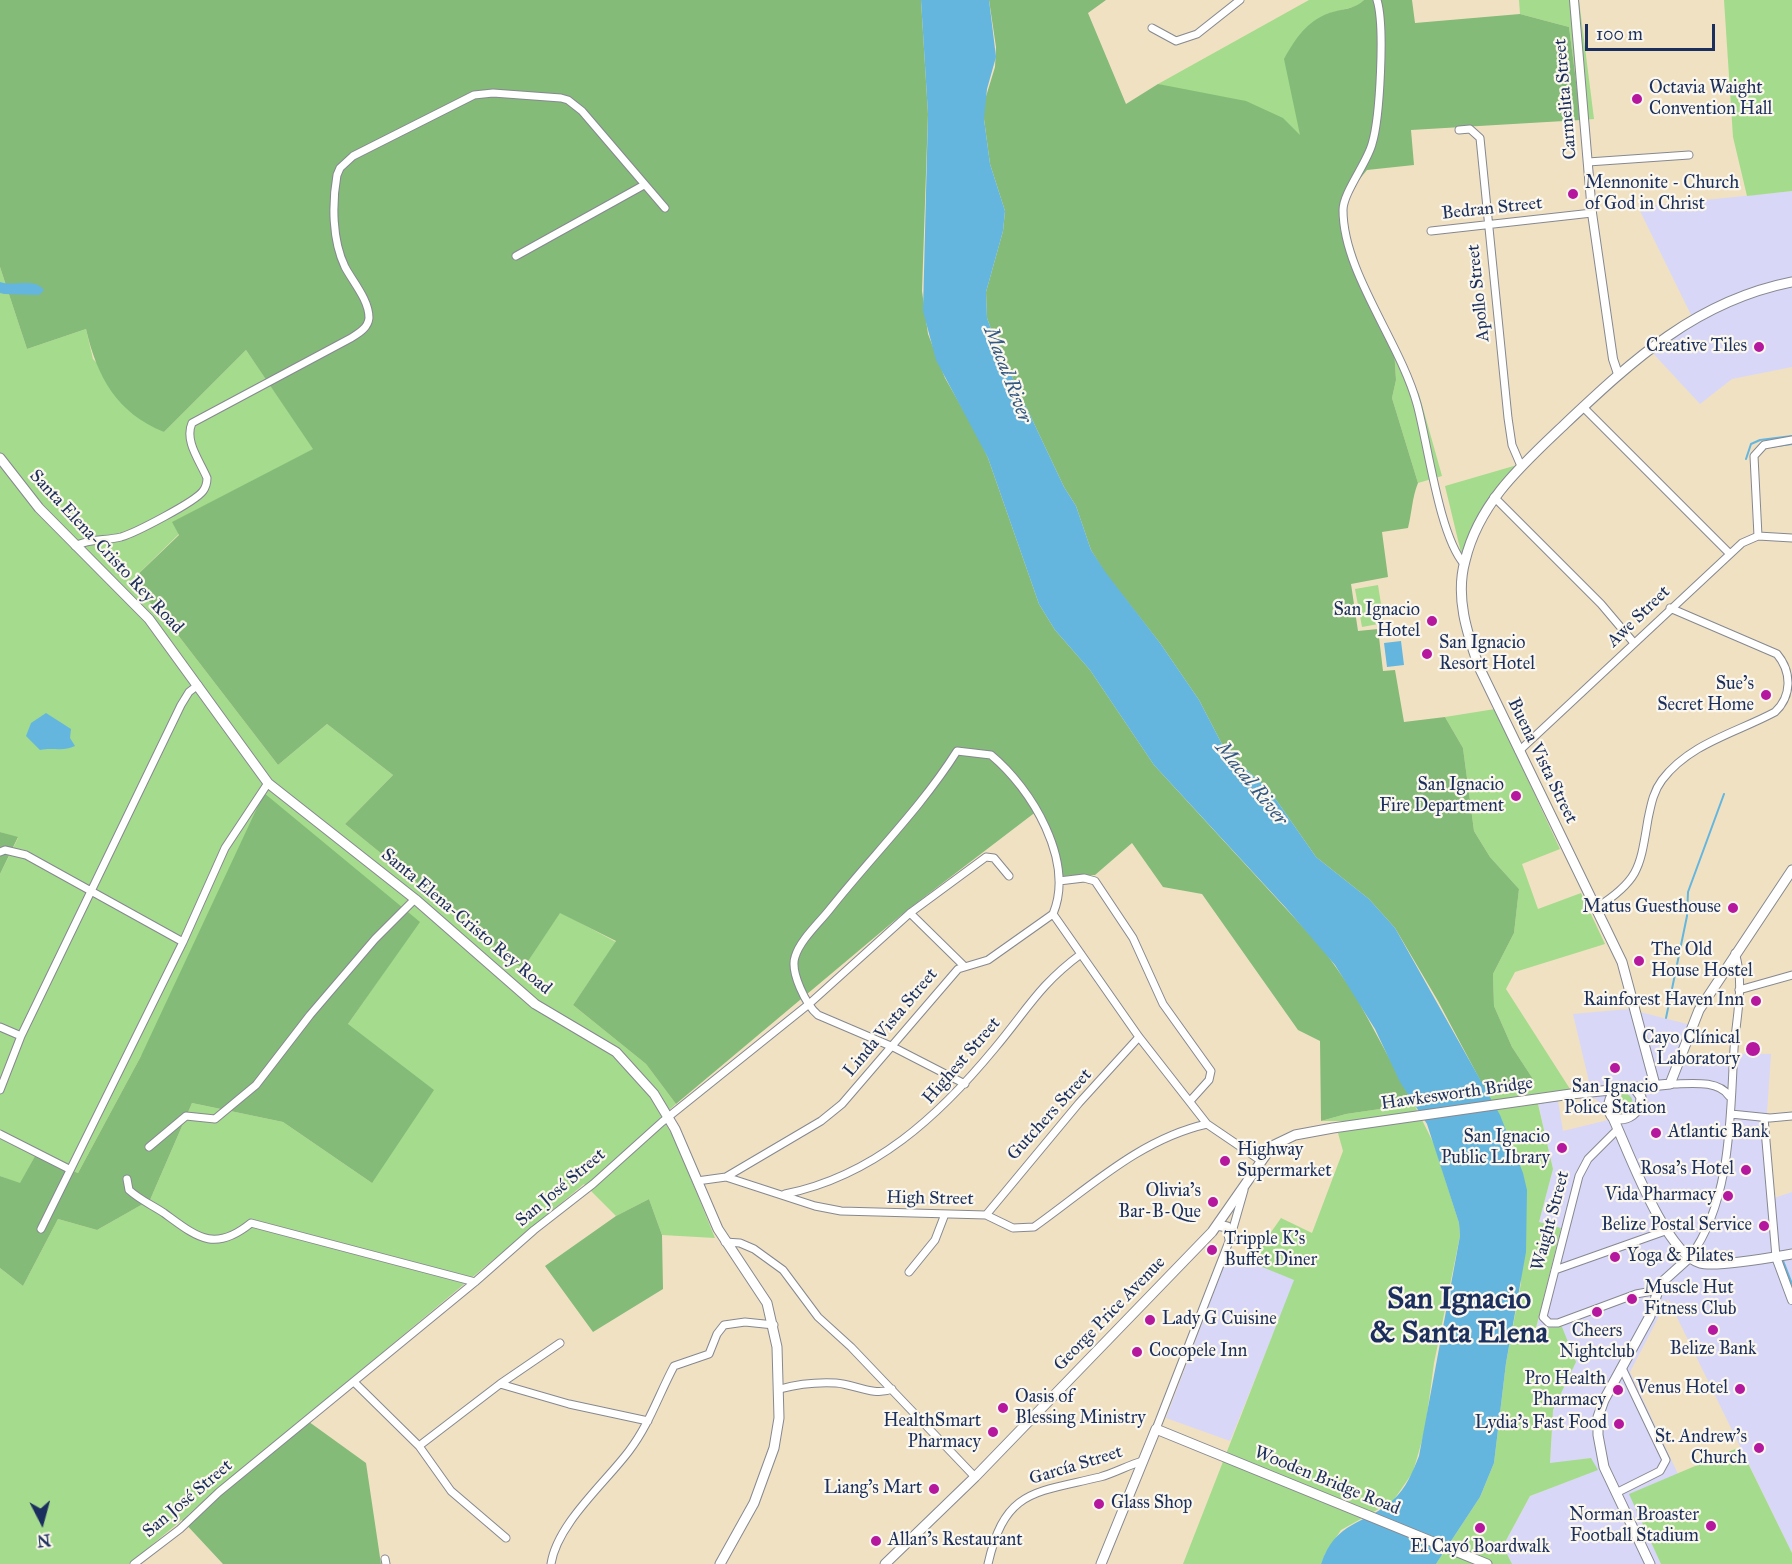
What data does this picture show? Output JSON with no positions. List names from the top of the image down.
{
  "streets": {
    "main road": [
      "Santa Elena-Cristo Rey Road",
      "Buena Vista Street",
      "Hawkesworth Bridge",
      "George Price Avenue",
      "Wooden Bridge Road"
    ],
    "street": [
      "Carmelita Street",
      "Bedran Street",
      "Apollo Street",
      "Awe Street",
      "Linda Vista Street",
      "Highest Street",
      "Gutchers Street",
      "San José Street",
      "High Street",
      "Waight Street",
      "García Street"
    ]
  },
  "crossings": [
    ["Carmelita Street", "Bedran Street"],
    ["Carmelita Street", "Buena Vista Street"],
    ["Bedran Street", "Apollo Street"],
    ["Apollo Street", "Buena Vista Street"],
    ["Santa Elena-Cristo Rey Road", "San José Street"],
    ["Santa Elena-Cristo Rey Road", "High Street"],
    ["Awe Street", "Buena Vista Street"],
    ["Linda Vista Street", "High Street"],
    ["Highest Street", "High Street"],
    ["Hawkesworth Bridge", "George Price Avenue"],
    ["Gutchers Street", "High Street"],
    ["George Price Avenue", "García Street"],
    ["George Price Avenue", "Wooden Bridge Road"]
  ],
  "districts": ["San Ignacio & Santa Elena"],
  "water": ["Macal River"],
  "places": [
    "Octavia Waight Convention Hall",
    "Mennonite - Church of God in Christ",
    "Creative Tiles",
    "San Ignacio Hotel",
    "San Ignacio Resort Hotel",
    "Sue's Secret Home",
    "San Ignacio Fire Department",
    "Matus Guesthouse",
    "The Old House Hostel",
    "Rainforest Haven Inn",
    "Cayo Clínical Laboratory",
    "San Ignacio Police Station",
    "Atlantic Bank",
    "San Ignacio Public LIbrary",
    "Highway Supermarket",
    "Rosa's Hotel",
    "Vida Pharmacy",
    "Olivia's Bar-B-Que",
    "Belize Postal Service",
    "Tripple K's Buffet Diner",
    "Yoga & Pilates",
    "Muscle Hut Fitness Club",
    "Cheers Nightclub",
    "Lady G Cuisine",
    "Belize Bank",
    "Cocopele Inn",
    "Venus Hotel",
    "Pro Health Pharmacy",
    "Oasis of Blessing Ministry",
    "Lydia's Fast Food",
    "HealthSmart Pharmacy",
    "St. Andrew's Church",
    "Liang's Mart",
    "Glass Shop",
    "Norman Broaster Football Stadium",
    "El Cayó Boardwalk",
    "Allan's Restaurant"
  ],
  "scale_bar": "100 m",
  "north": "bottom"
}
